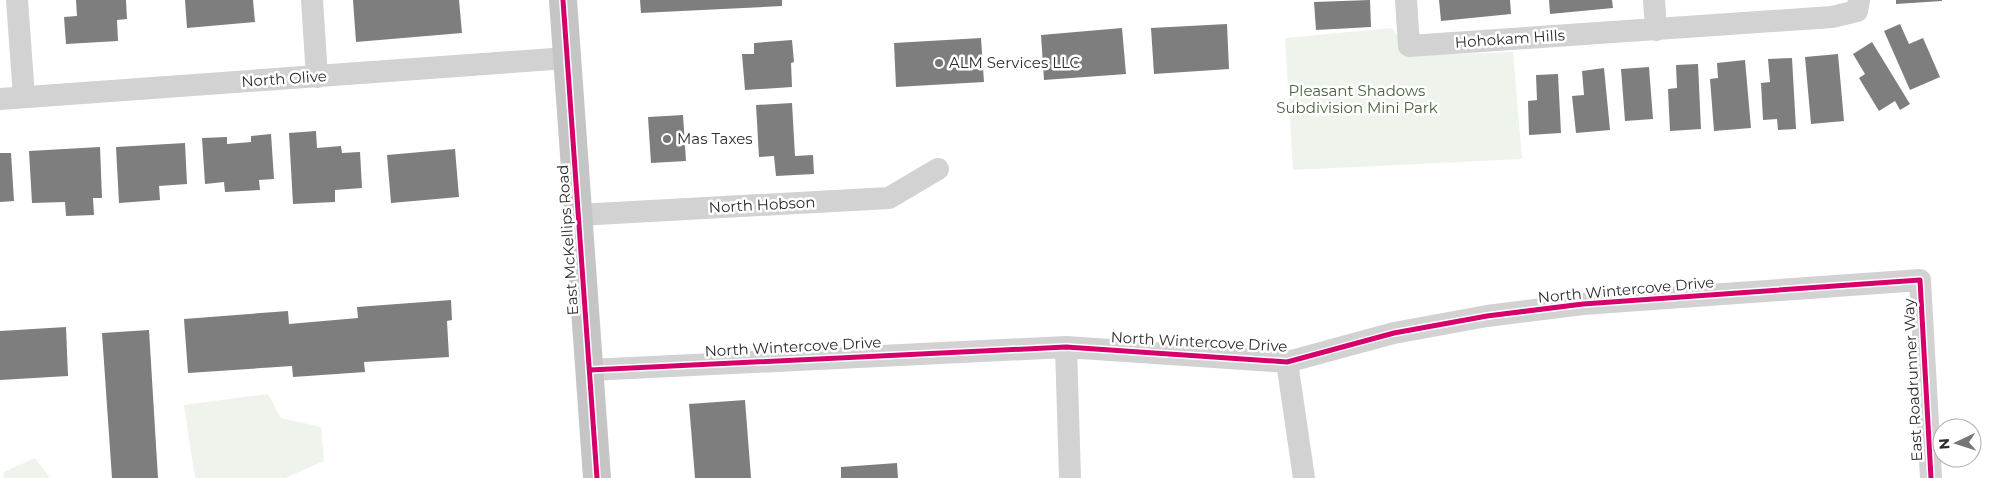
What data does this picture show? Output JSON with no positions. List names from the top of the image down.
{
  "streets": {
    "main road": ["East McKellips Road"],
    "street": [
      "Hohokam Hills",
      "North Olive",
      "North Hobson",
      "North Wintercove Drive",
      "East Roadrunner Way"
    ]
  },
  "crossings": [
    ["North Olive", "East McKellips Road"],
    ["North Hobson", "East McKellips Road"],
    ["East McKellips Road", "North Wintercove Drive"],
    ["North Wintercove Drive", "East Roadrunner Way"]
  ],
  "parks": ["Pleasant Shadows Subdivision Mini Park"],
  "places": ["ALM Services LLC", "Mas Taxes"],
  "north": "left"
}
